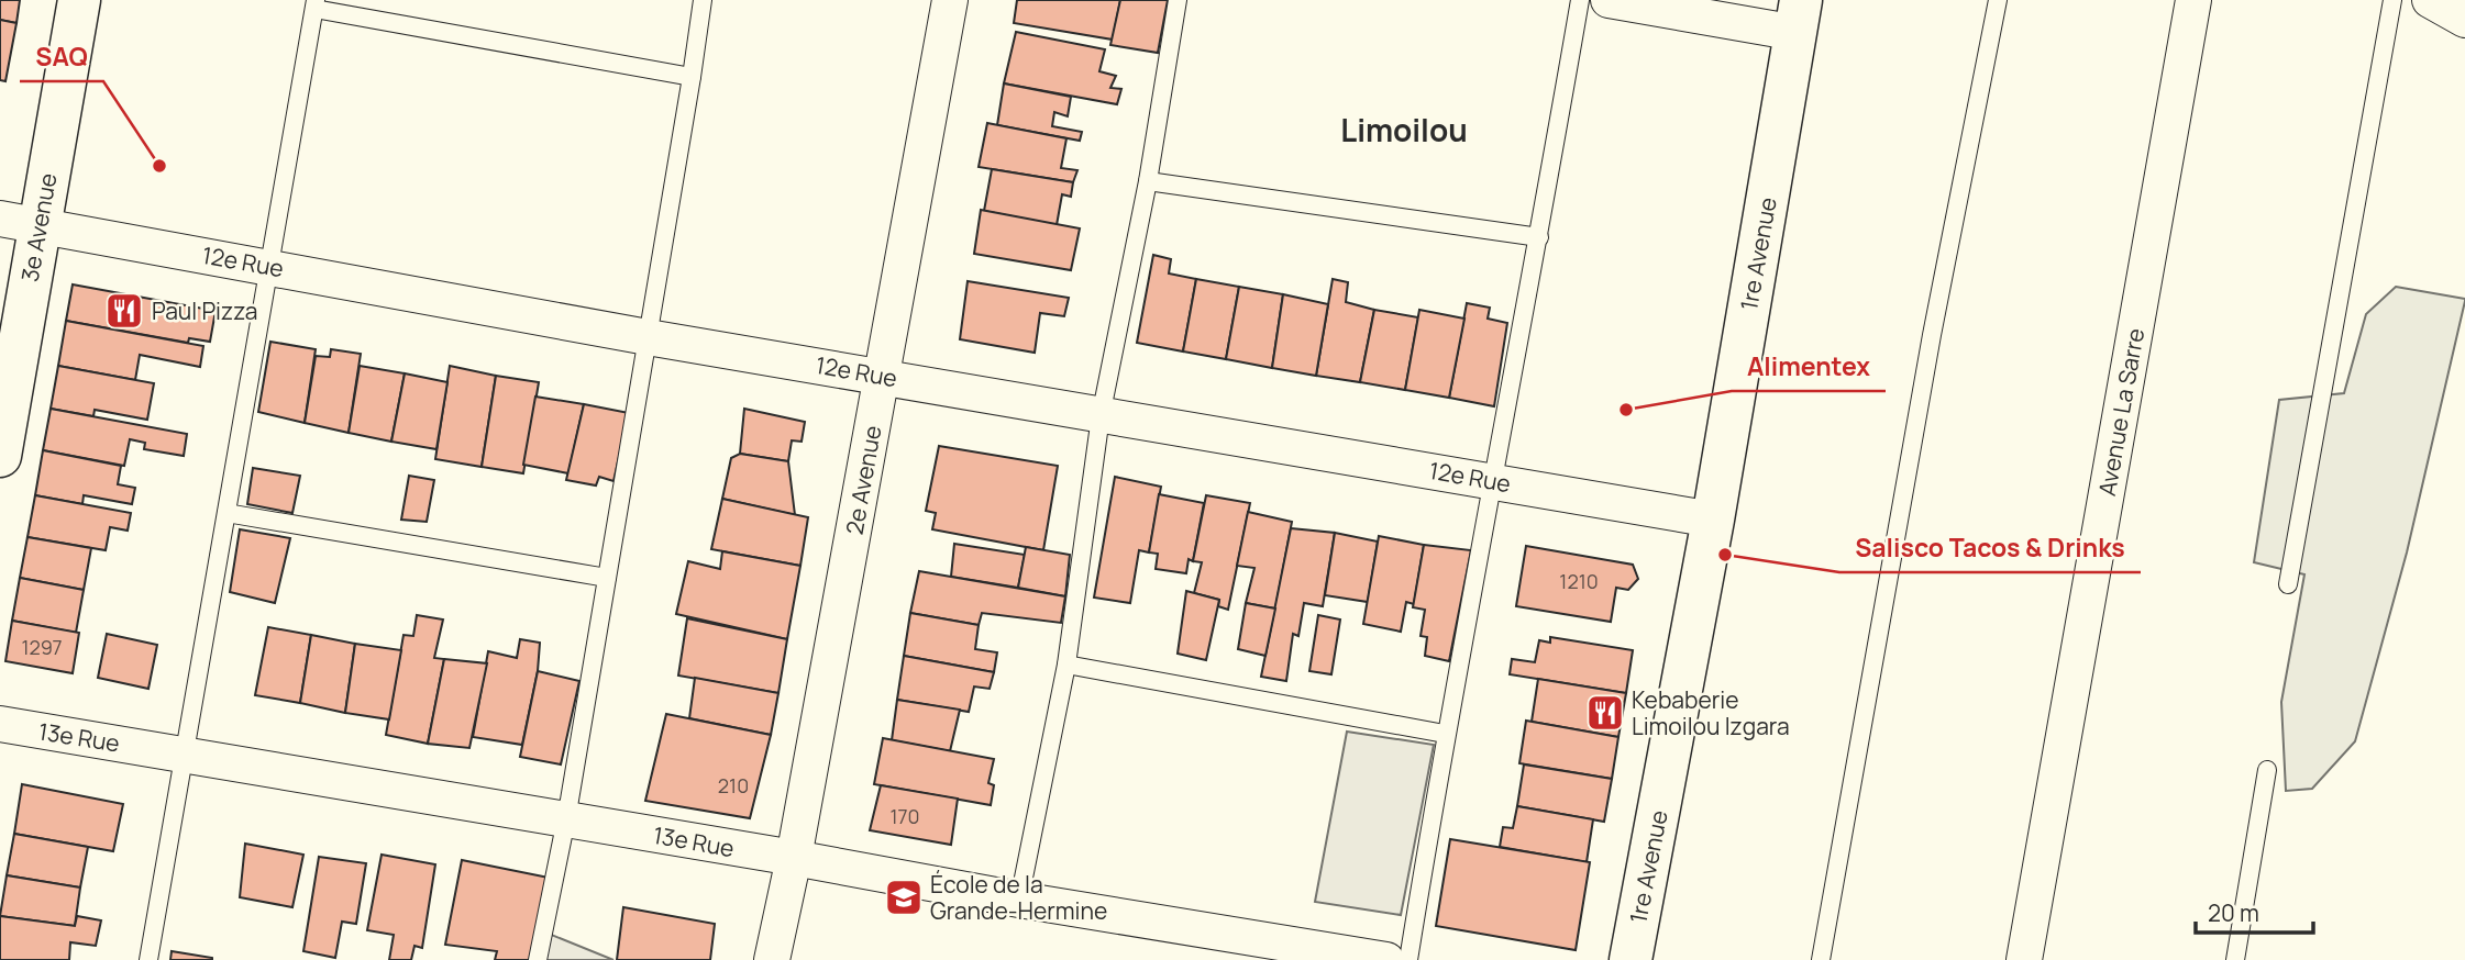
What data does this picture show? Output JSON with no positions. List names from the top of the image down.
{
  "streets": {
    "street": [
      "3e Avenue",
      "1re Avenue",
      "12e Rue",
      "Avenue La Sarre",
      "2e Avenue",
      "13e Rue"
    ]
  },
  "crossings": [
    ["3e Avenue", "12e Rue"],
    ["1re Avenue", "12e Rue"],
    ["12e Rue", "2e Avenue"],
    ["2e Avenue", "13e Rue"]
  ],
  "districts": ["Limoilou"],
  "places": {
    "other": ["SAQ", "Alimentex", "Salisco Tacos & Drinks"],
    "restaurant": ["Paul Pizza", "Kebaberie Limoilou Izgara"],
    "school or university": ["École de la Grande-Hermine"]
  },
  "house_numbers": [
    "1210",
    "1297",
    "210",
    "170"
  ],
  "scale_bar": "20 m"
}
